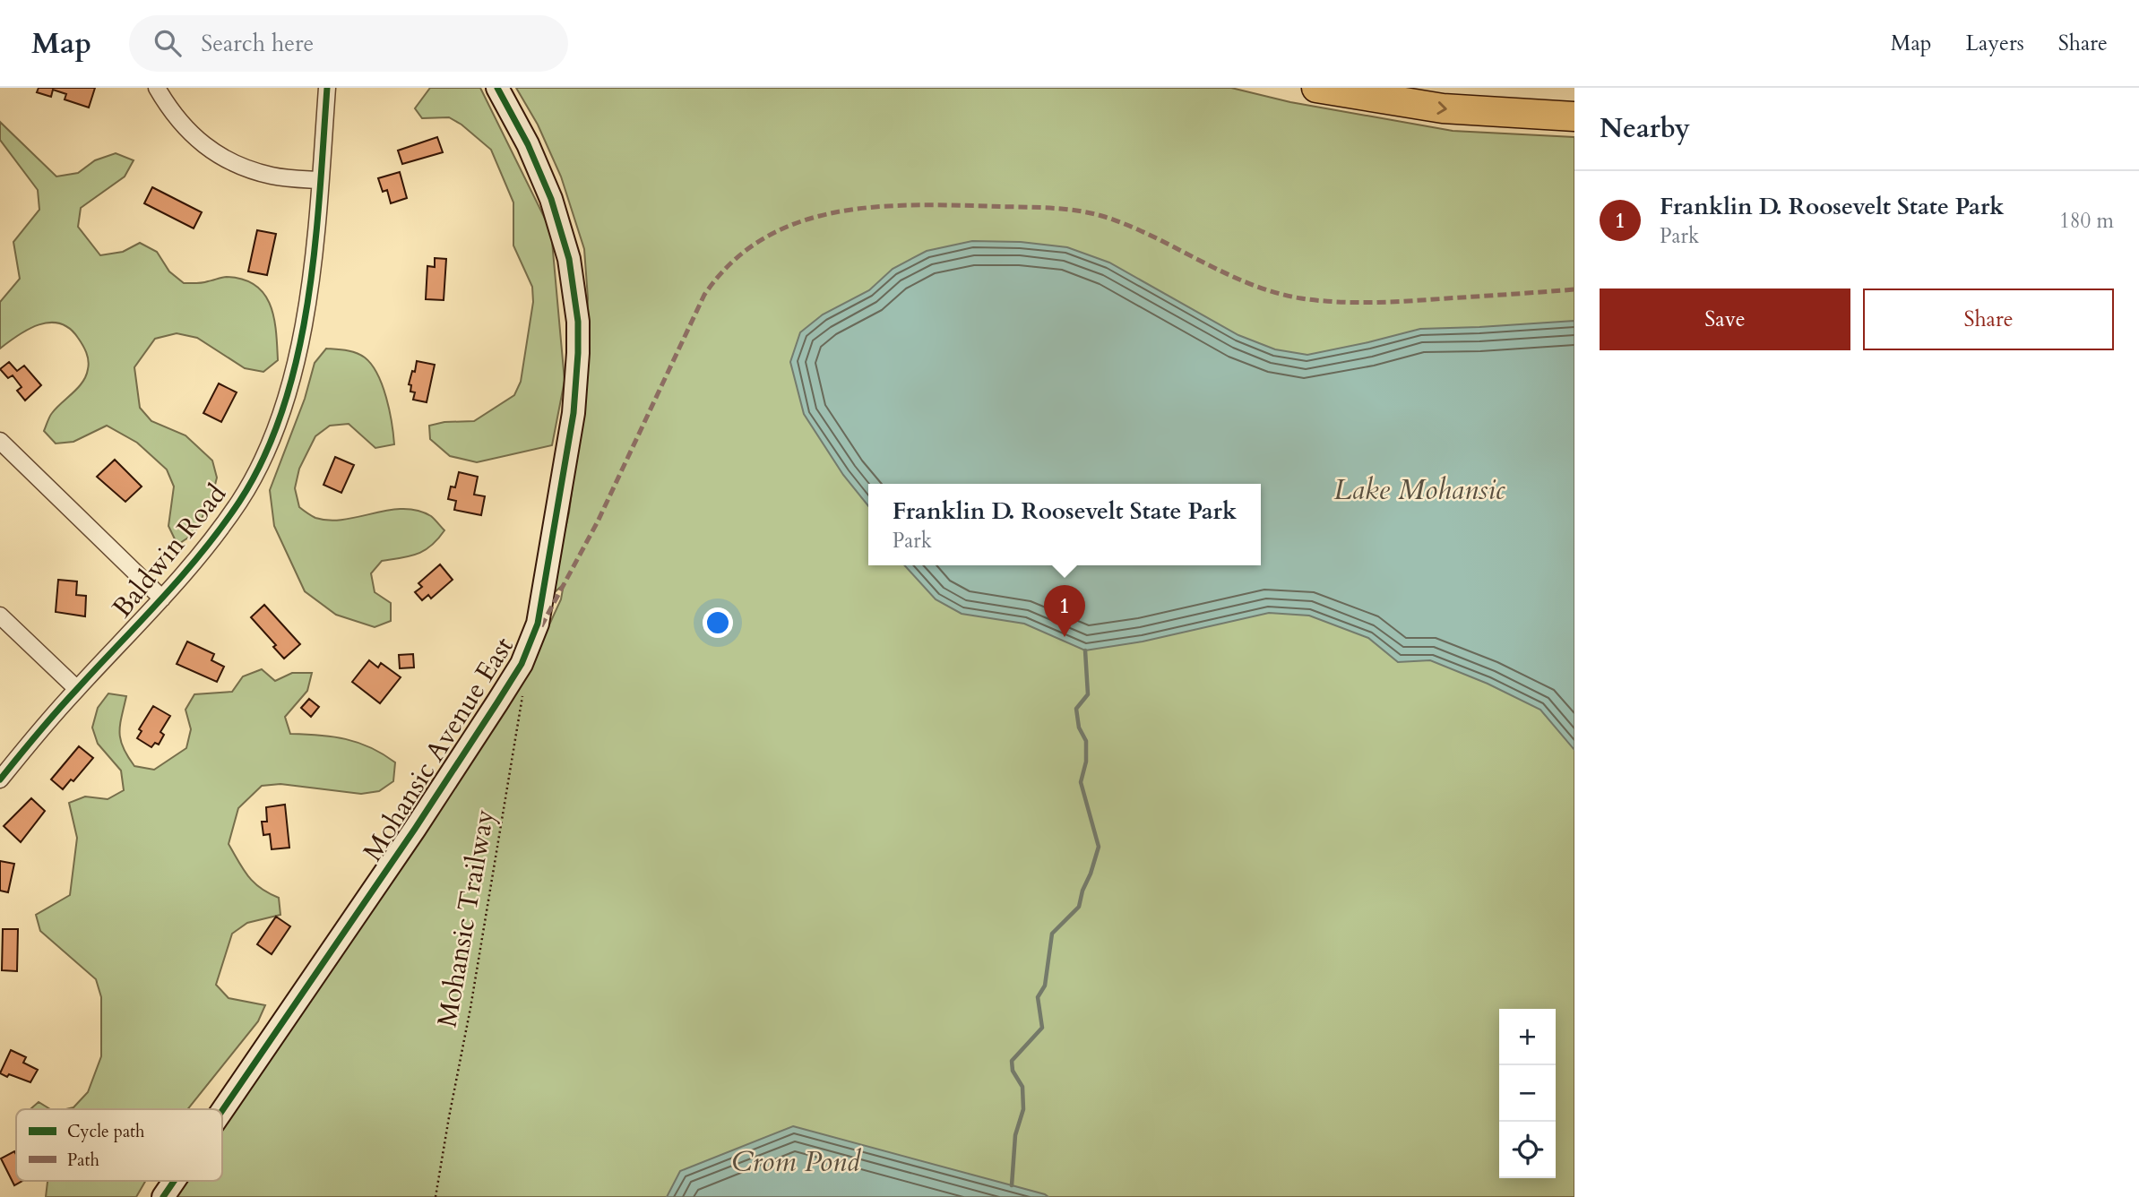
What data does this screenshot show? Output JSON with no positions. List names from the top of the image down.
{
  "streets": {
    "street": ["Baldwin Road", "Mohansic Avenue East"],
    "path": ["Mohansic Trailway"]
  },
  "water": ["Lake Mohansic", "Crom Pond"],
  "legend": ["Cycle path", "Path"],
  "page": {
    "header": "Map",
    "search": "Search here",
    "nav": ["Map", "Layers", "Share"],
    "heading": "Nearby",
    "list": [
      {
        "mark": "1",
        "name": "Franklin D. Roosevelt State Park",
        "note": "Park",
        "value": "180 m"
      }
    ],
    "buttons": ["Save", "Share"],
    "popup": ["Franklin D. Roosevelt State Park", "Park"],
    "pins": "1",
    "map_buttons": ["+", "−"]
  }
}
